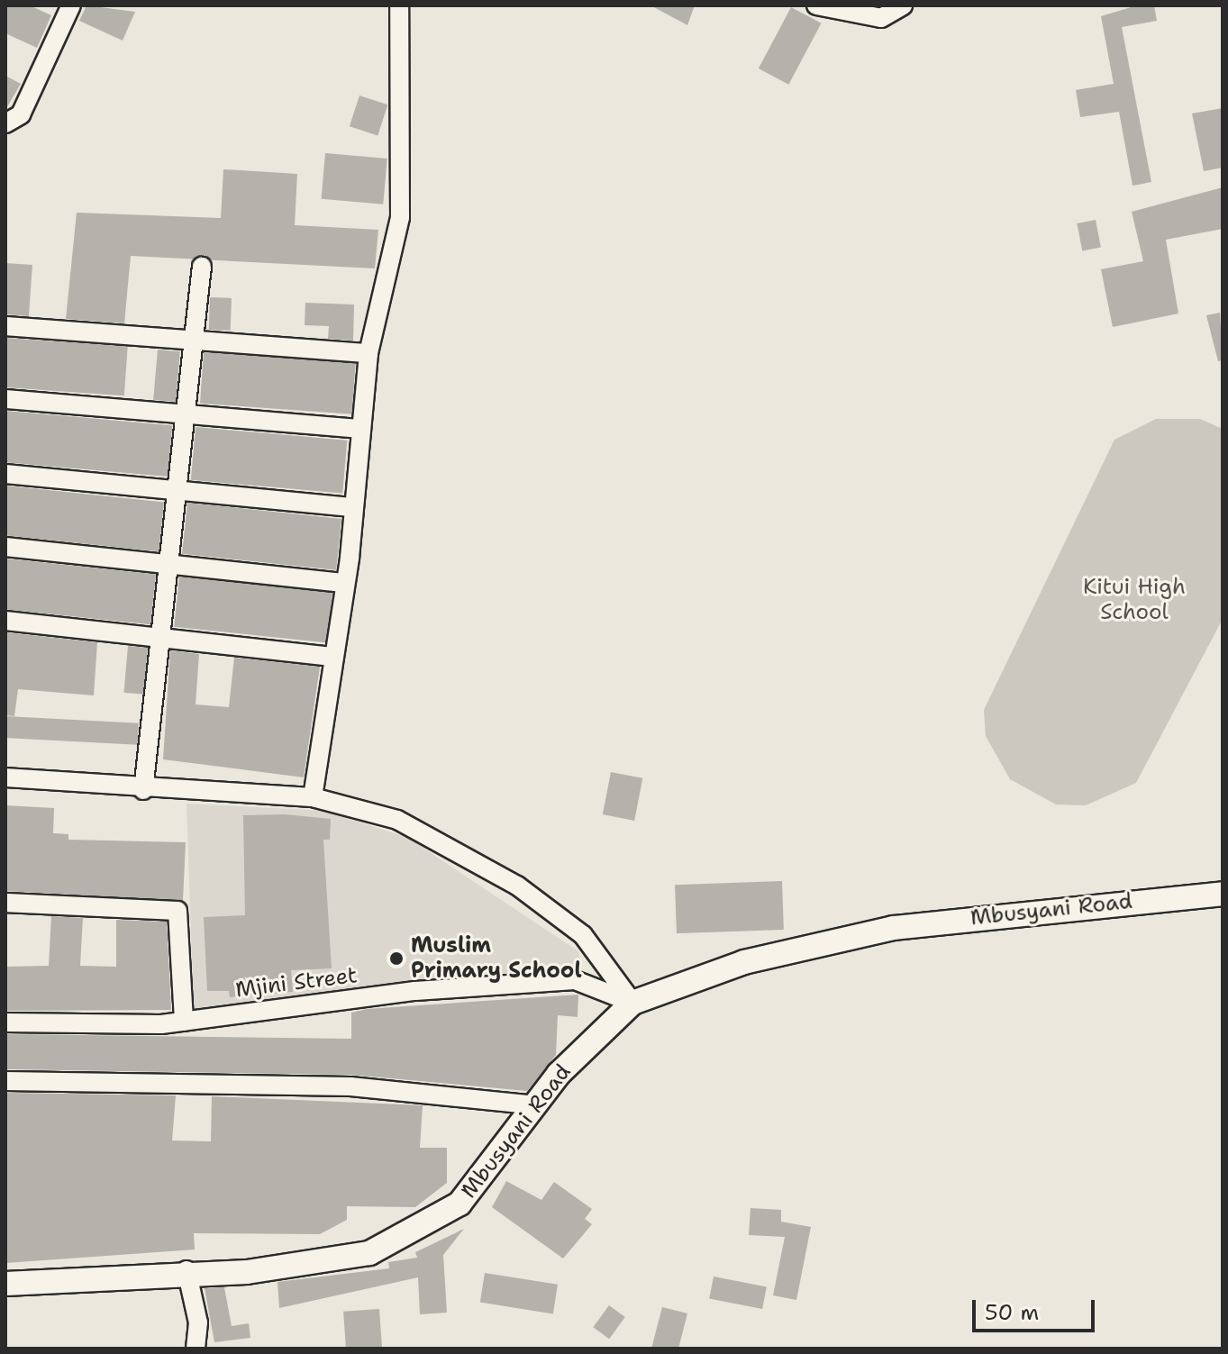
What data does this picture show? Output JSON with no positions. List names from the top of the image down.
{
  "streets": {
    "street": ["Mbusyani Road", "Mjini Street"]
  },
  "crossings": [
    ["Mbusyani Road", "Mjini Street"]
  ],
  "parks": ["Kitui High School"],
  "places": ["Muslim Primary School"],
  "scale_bar": "50 m"
}
